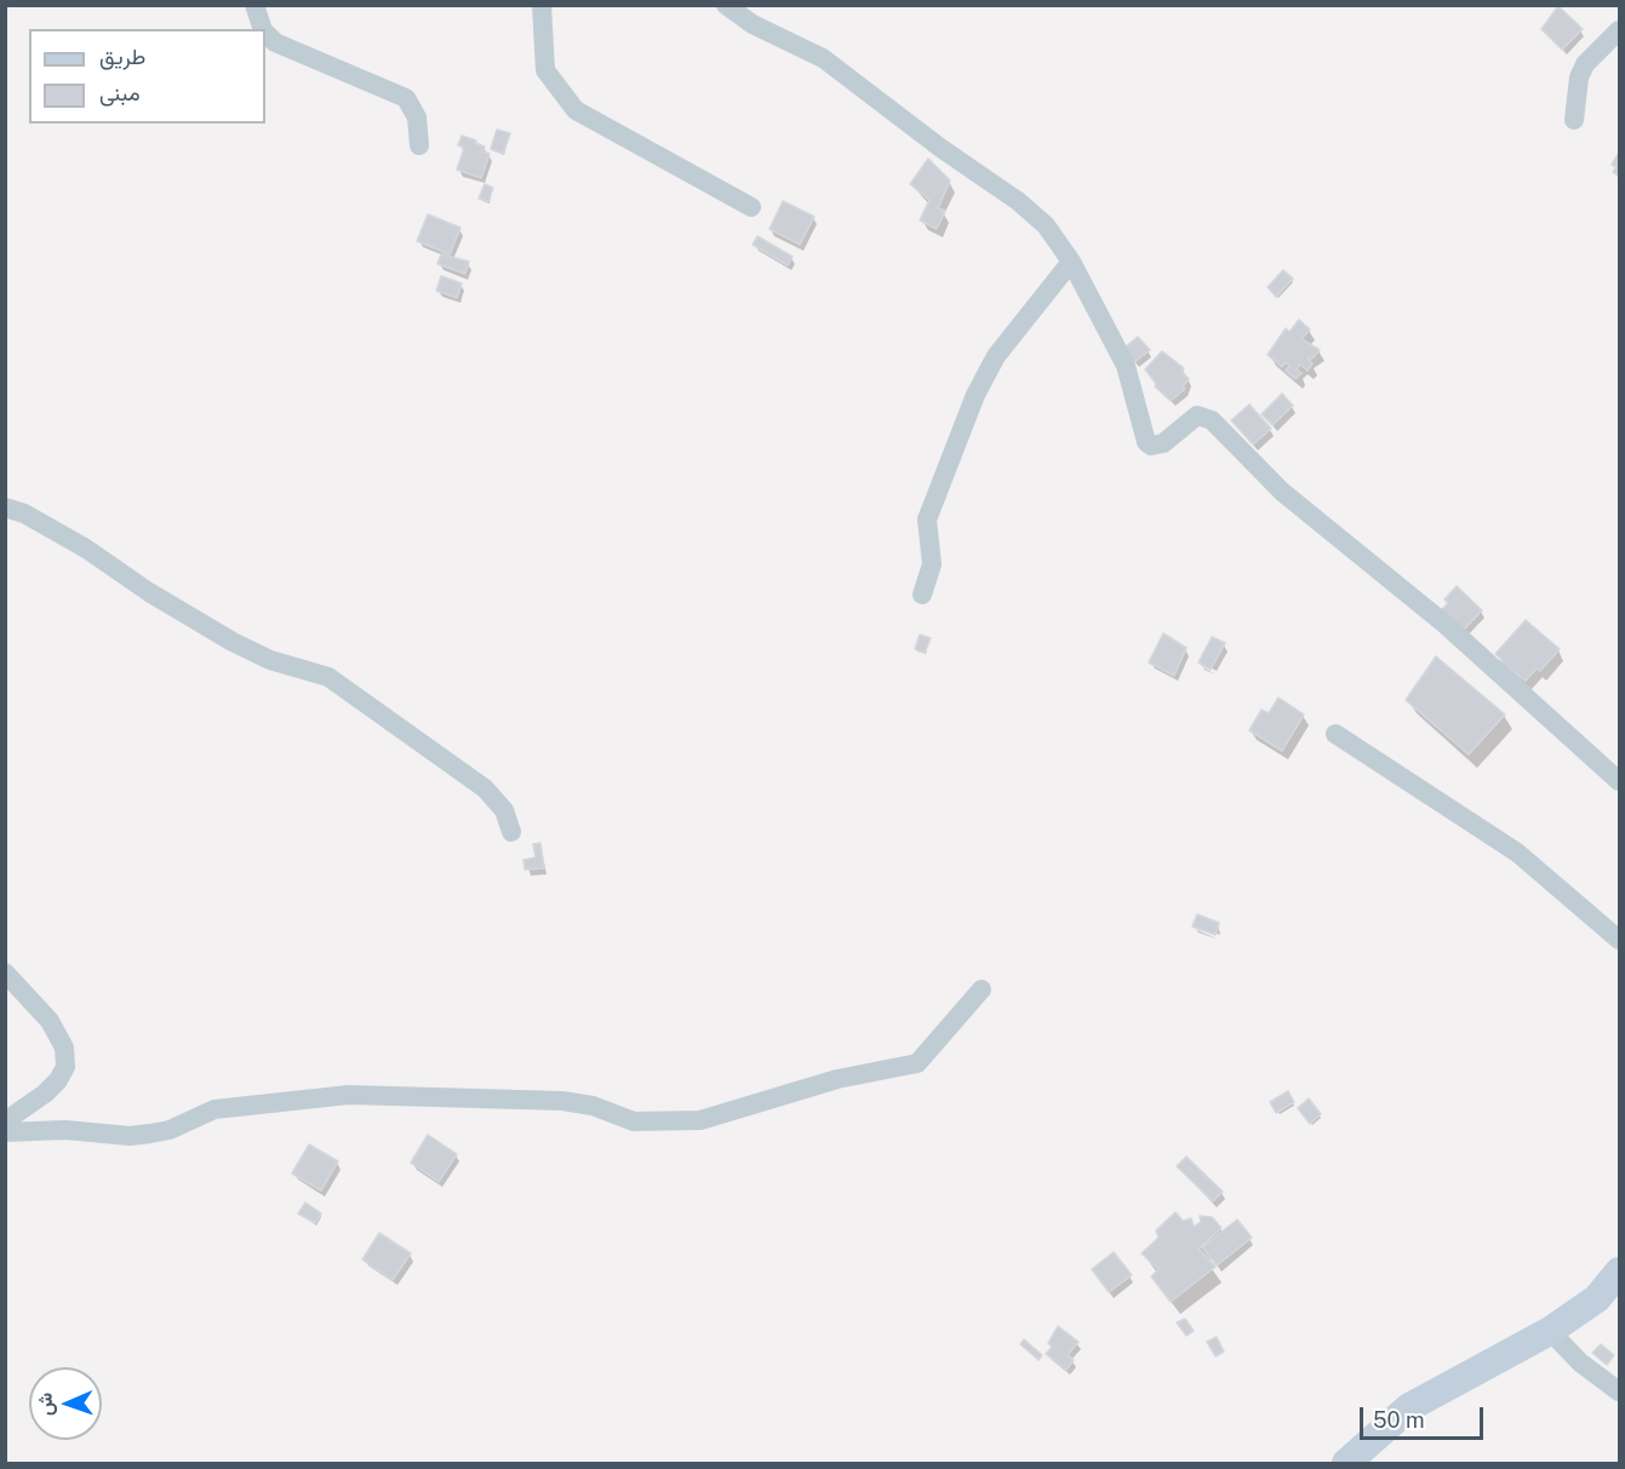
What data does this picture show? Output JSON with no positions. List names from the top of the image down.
{
  "legend": ["طريق", "مبنى"],
  "scale_bar": "50 m",
  "north": "left"
}
